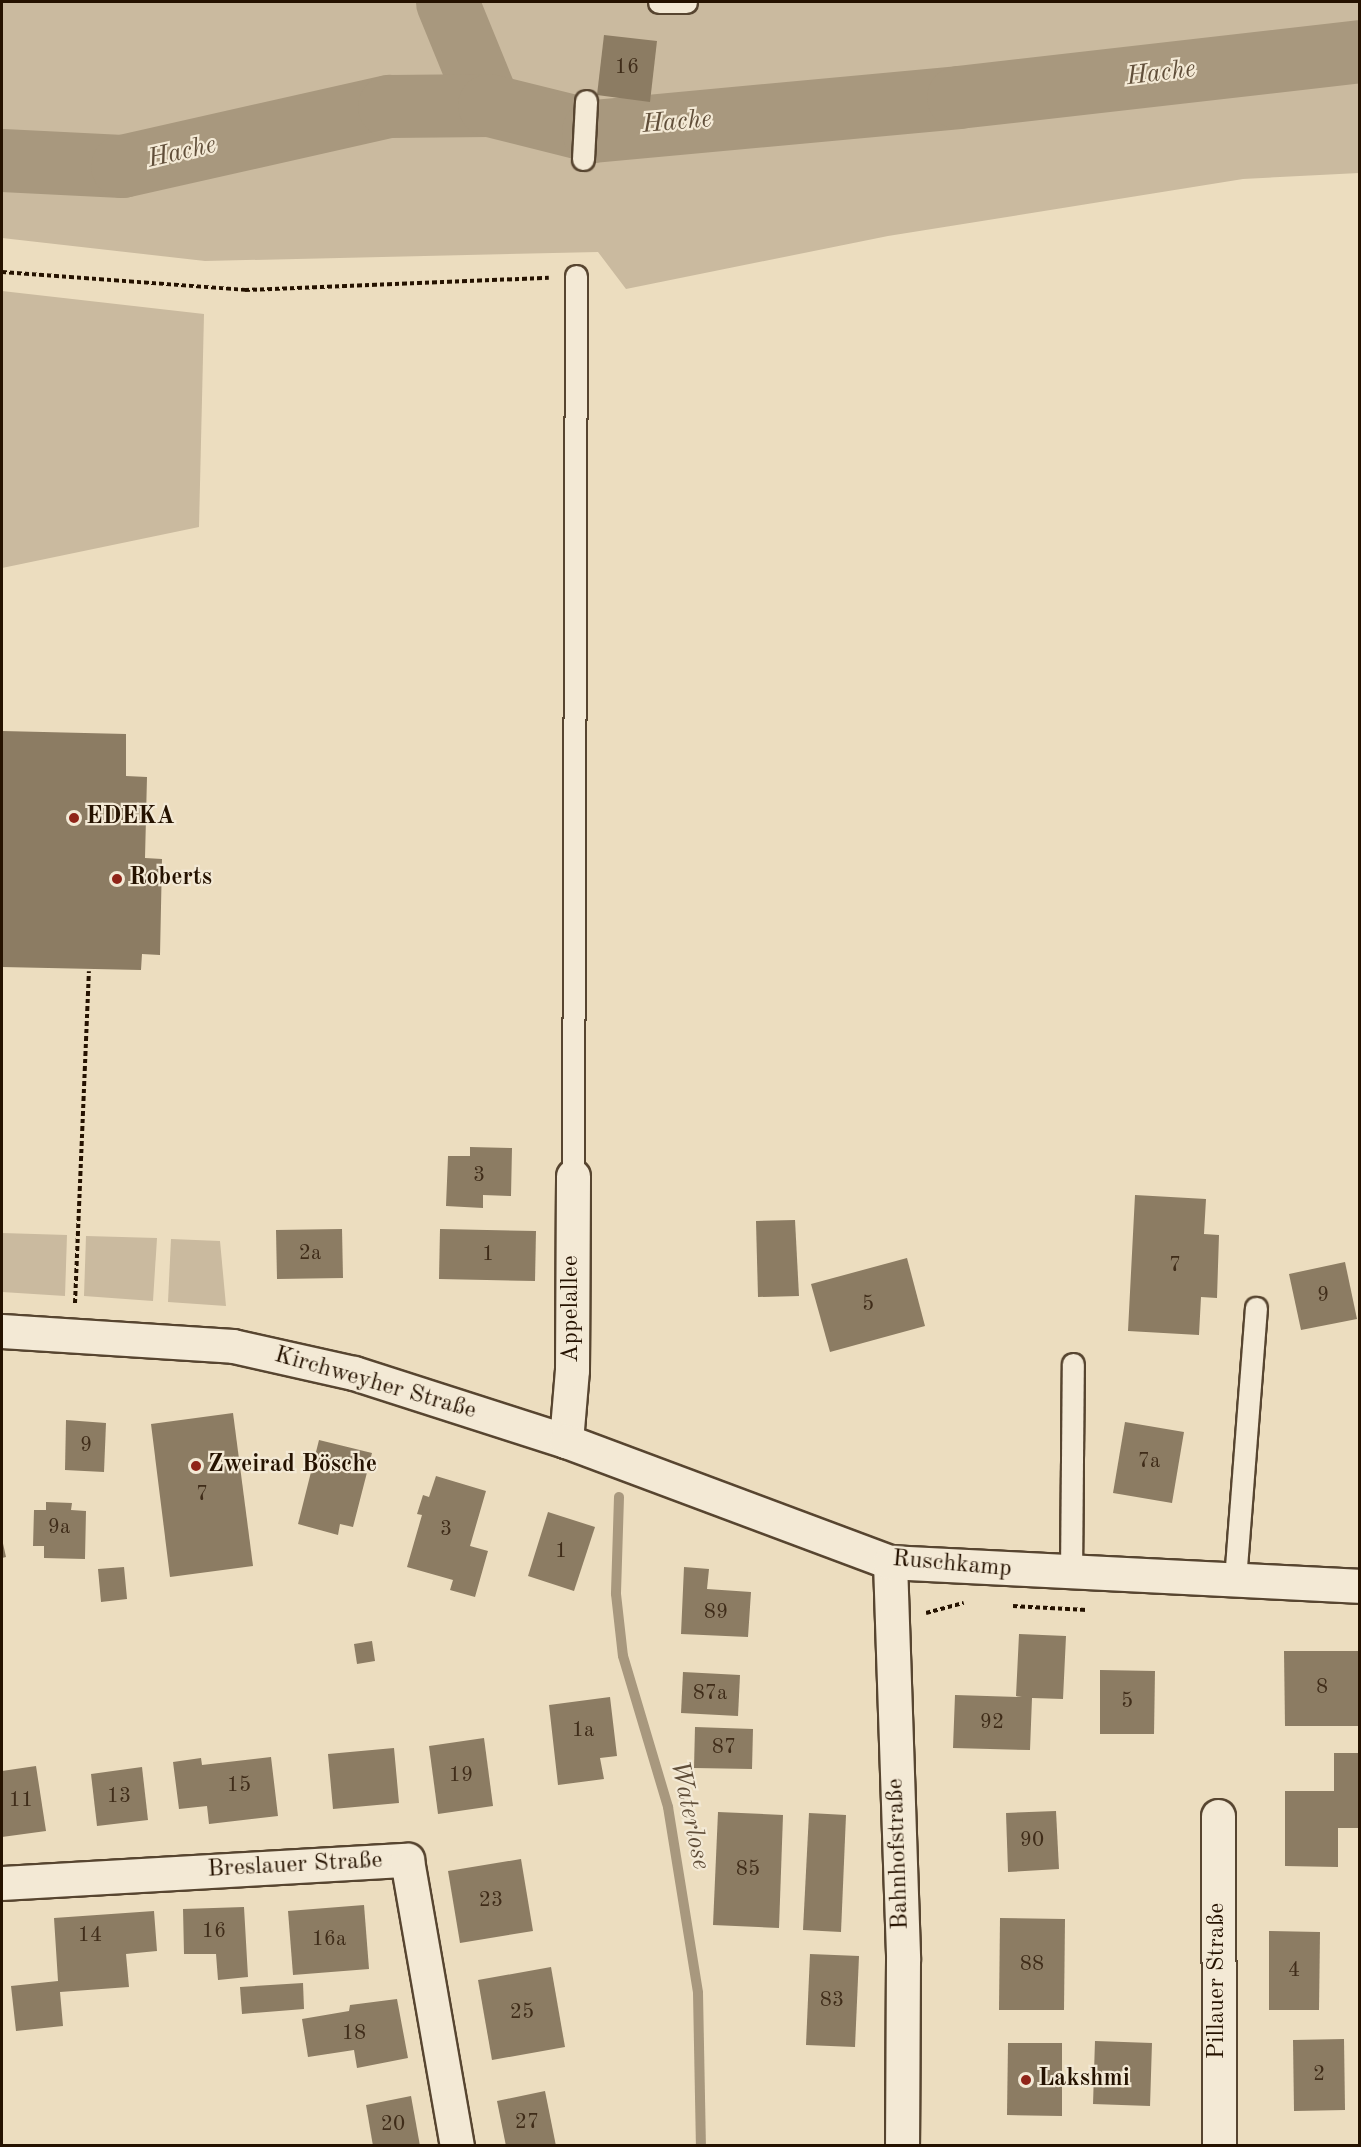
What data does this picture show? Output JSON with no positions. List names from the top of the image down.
{
  "streets": {
    "street": [
      "Appelallee",
      "Kirchweyher Straße",
      "Ruschkamp",
      "Bahnhofstraße",
      "Breslauer Straße",
      "Pillauer Straße"
    ]
  },
  "crossings": [
    ["Appelallee", "Kirchweyher Straße"],
    ["Appelallee", "Ruschkamp"],
    ["Kirchweyher Straße", "Ruschkamp"],
    ["Ruschkamp", "Bahnhofstraße"]
  ],
  "water": ["Hache", "Waterlose"],
  "places": [
    "EDEKA",
    "Roberts",
    "Zweirad Bösche",
    "Lakshmi"
  ],
  "house_numbers": [
    "16",
    "3",
    "2a",
    "1",
    "7",
    "9",
    "5",
    "9",
    "7a",
    "7",
    "9a",
    "3",
    "1",
    "89",
    "8",
    "87a",
    "5",
    "92",
    "1a",
    "87",
    "19",
    "15",
    "13",
    "11",
    "90",
    "85",
    "23",
    "16",
    "14",
    "16a",
    "88",
    "4",
    "83",
    "25",
    "18",
    "2",
    "27",
    "20"
  ]
}
